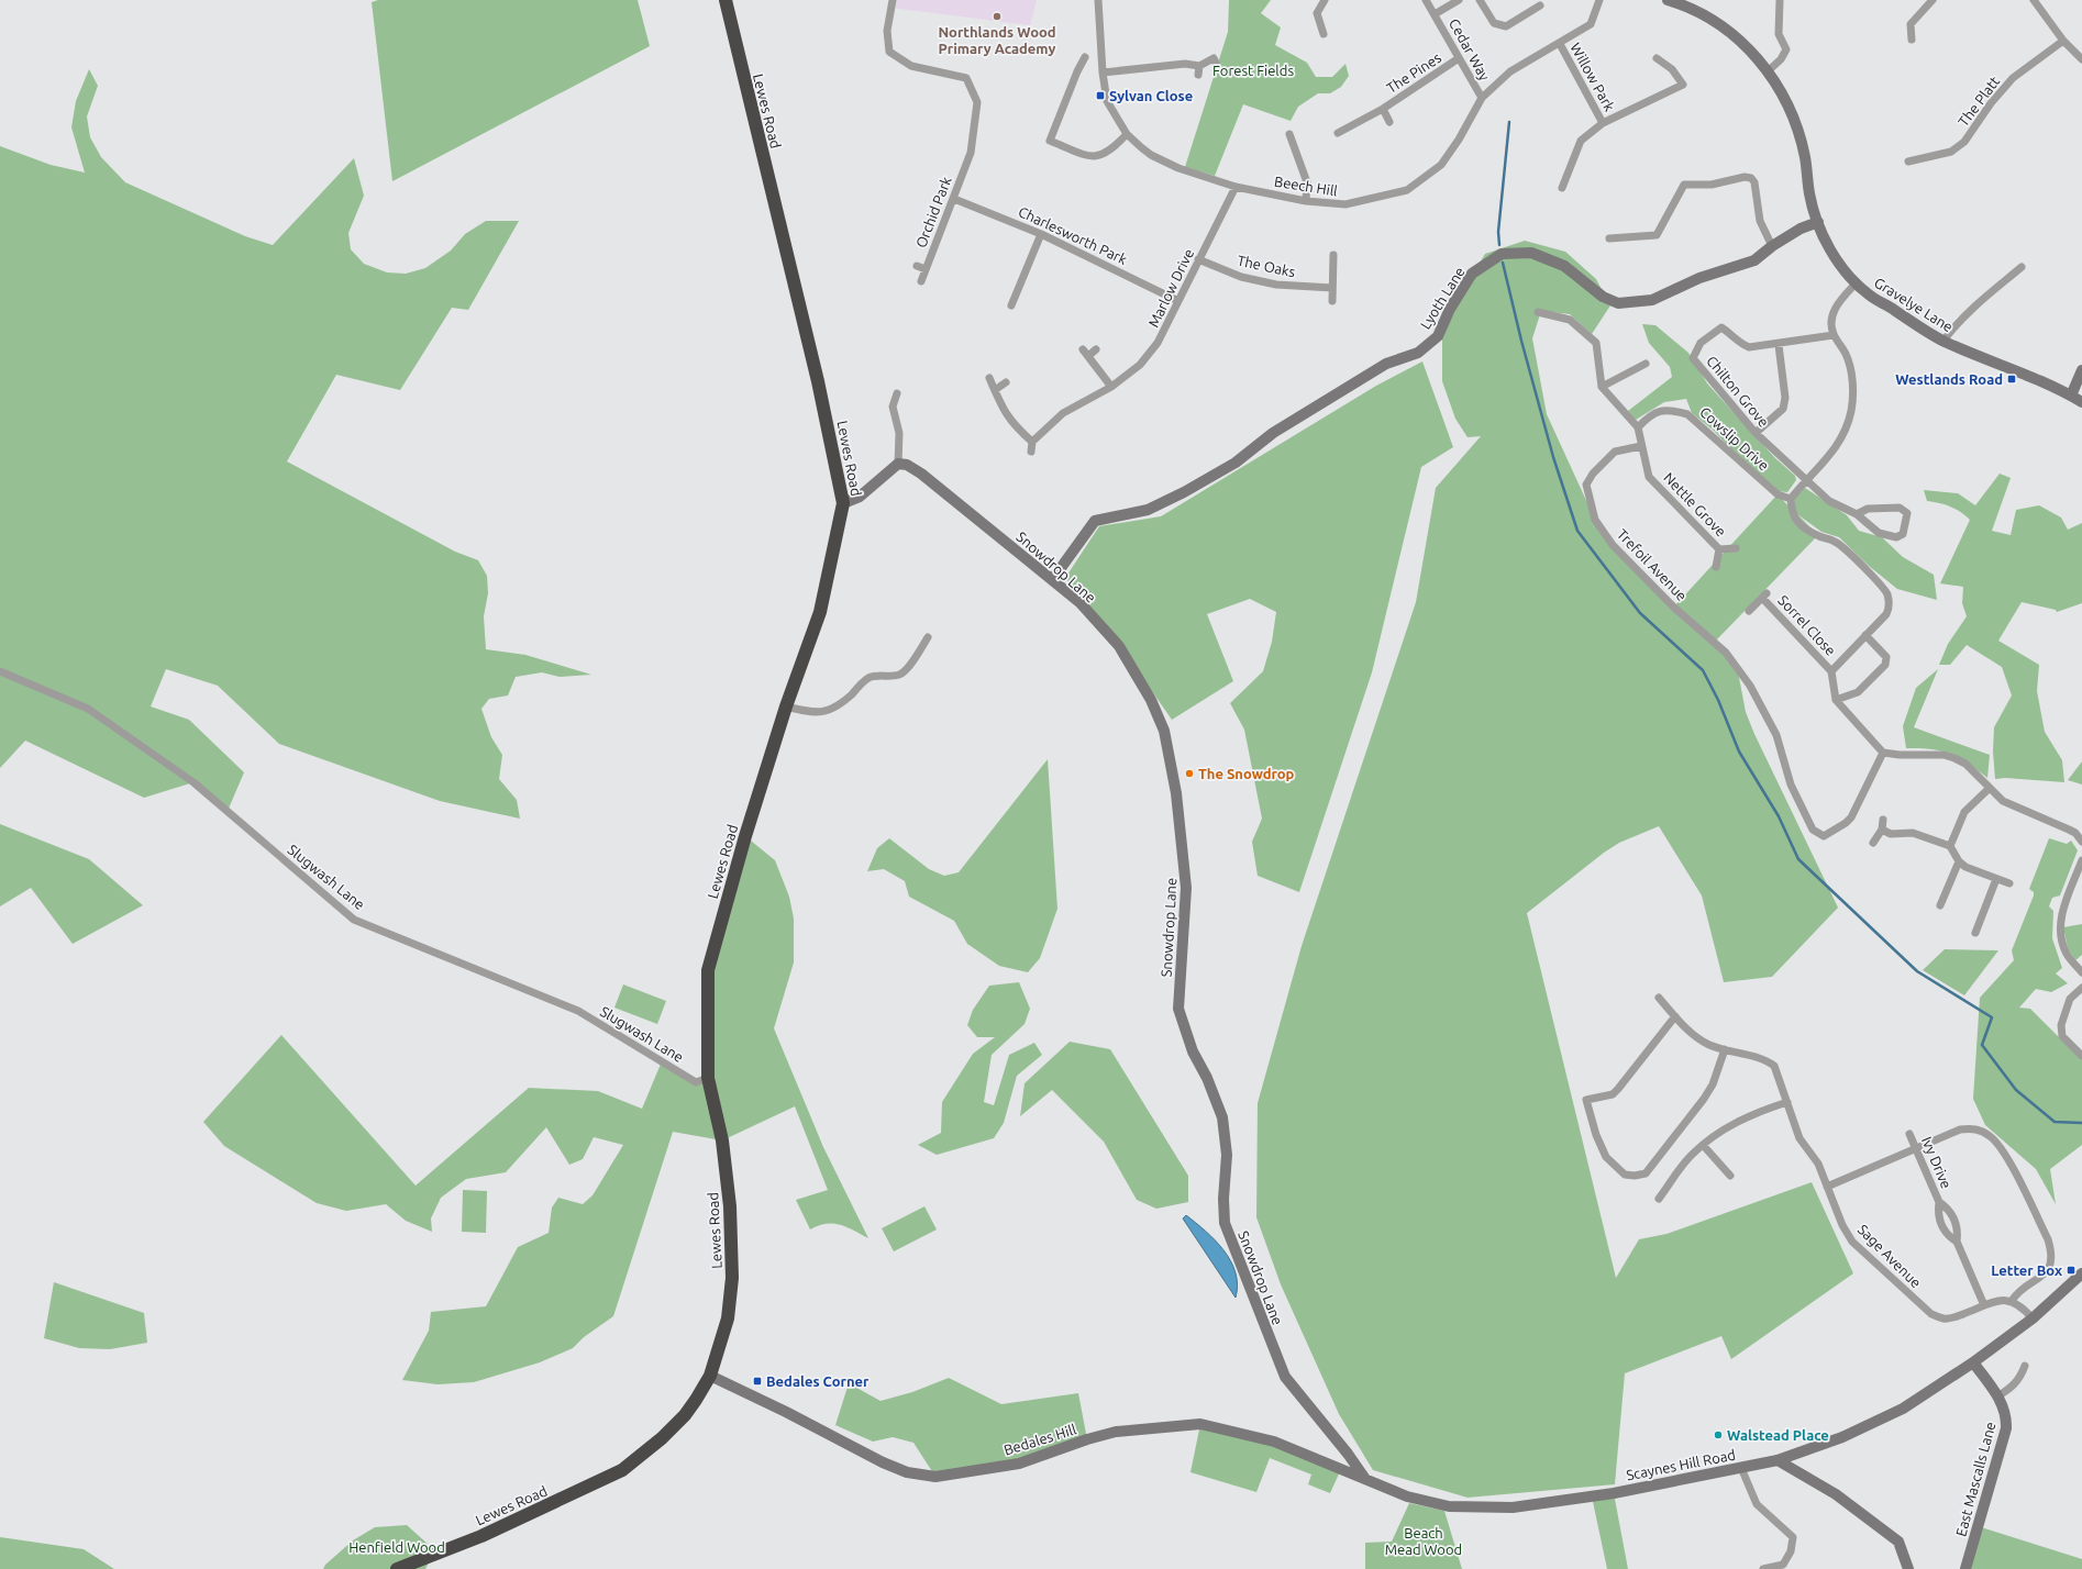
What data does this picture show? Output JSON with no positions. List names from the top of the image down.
{
  "streets": {
    "highway": ["Lewes Road"],
    "street": [
      "Cedar Way",
      "The Pines",
      "Willow Park",
      "The Platt",
      "Beech Hill",
      "Orchid Park",
      "Charlesworth Park",
      "The Oaks",
      "Marlow Drive",
      "Lyoth Lane",
      "Gravelye Lane",
      "Chilton Grove",
      "Cowslip Drive",
      "Nettle Grove",
      "Trefoil Avenue",
      "Snowdrop Lane",
      "Sorrel Close",
      "Slugwash Lane",
      "Ivy Drive",
      "Sage Avenue",
      "Bedales Hill",
      "Scaynes Hill Road",
      "East Mascalls Lane"
    ]
  },
  "crossings": [
    ["Cedar Way", "The Pines"],
    ["Cedar Way", "Beech Hill"],
    ["Willow Park", "Beech Hill"],
    ["Lewes Road", "Slugwash Lane"],
    ["Lewes Road", "Bedales Hill"],
    ["Beech Hill", "Marlow Drive"],
    ["Orchid Park", "Charlesworth Park"],
    ["Charlesworth Park", "Marlow Drive"],
    ["The Oaks", "Marlow Drive"],
    ["Lyoth Lane", "Gravelye Lane"],
    ["Lyoth Lane", "Snowdrop Lane"],
    ["Cowslip Drive", "Nettle Grove"],
    ["Nettle Grove", "Trefoil Avenue"],
    ["Snowdrop Lane", "Bedales Hill"],
    ["Snowdrop Lane", "Scaynes Hill Road"],
    ["Ivy Drive", "Sage Avenue"],
    ["Bedales Hill", "Scaynes Hill Road"],
    ["Scaynes Hill Road", "East Mascalls Lane"]
  ],
  "parks": ["Forest Fields", "Beach Mead Wood", "Henfield Wood"],
  "places": {
    "other": ["Northlands Wood Primary Academy", "The Snowdrop", "Walstead Place"],
    "transit": [
      "Sylvan Close",
      "Westlands Road",
      "Letter Box",
      "Bedales Corner"
    ]
  }
}
